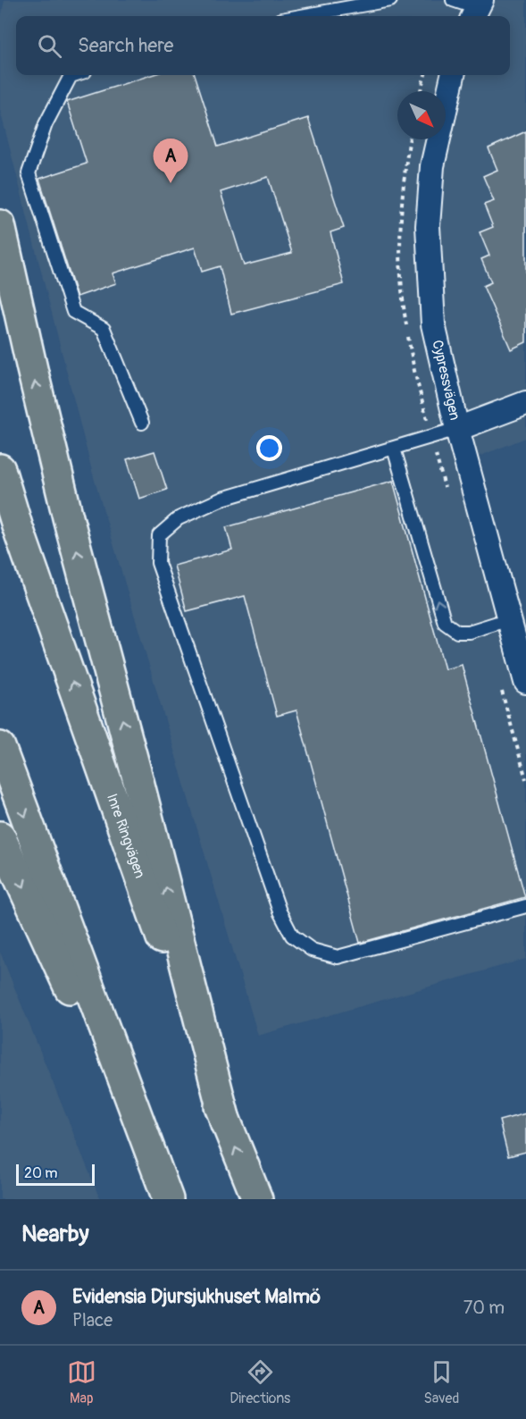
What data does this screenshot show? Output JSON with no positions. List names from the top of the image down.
{
  "streets": {
    "highway": ["Inre Ringvägen"],
    "street": ["Cypressvägen"]
  },
  "scale_bar": "20 m",
  "north": "bottom right",
  "page": {
    "search": "Search here",
    "pins": "A",
    "scale": "20 m",
    "heading": "Nearby",
    "list": [
      {
        "mark": "A",
        "name": "Evidensia Djursjukhuset Malmö",
        "note": "Place",
        "value": "70 m"
      }
    ],
    "nav": ["Map", "Directions", "Saved"]
  }
}
